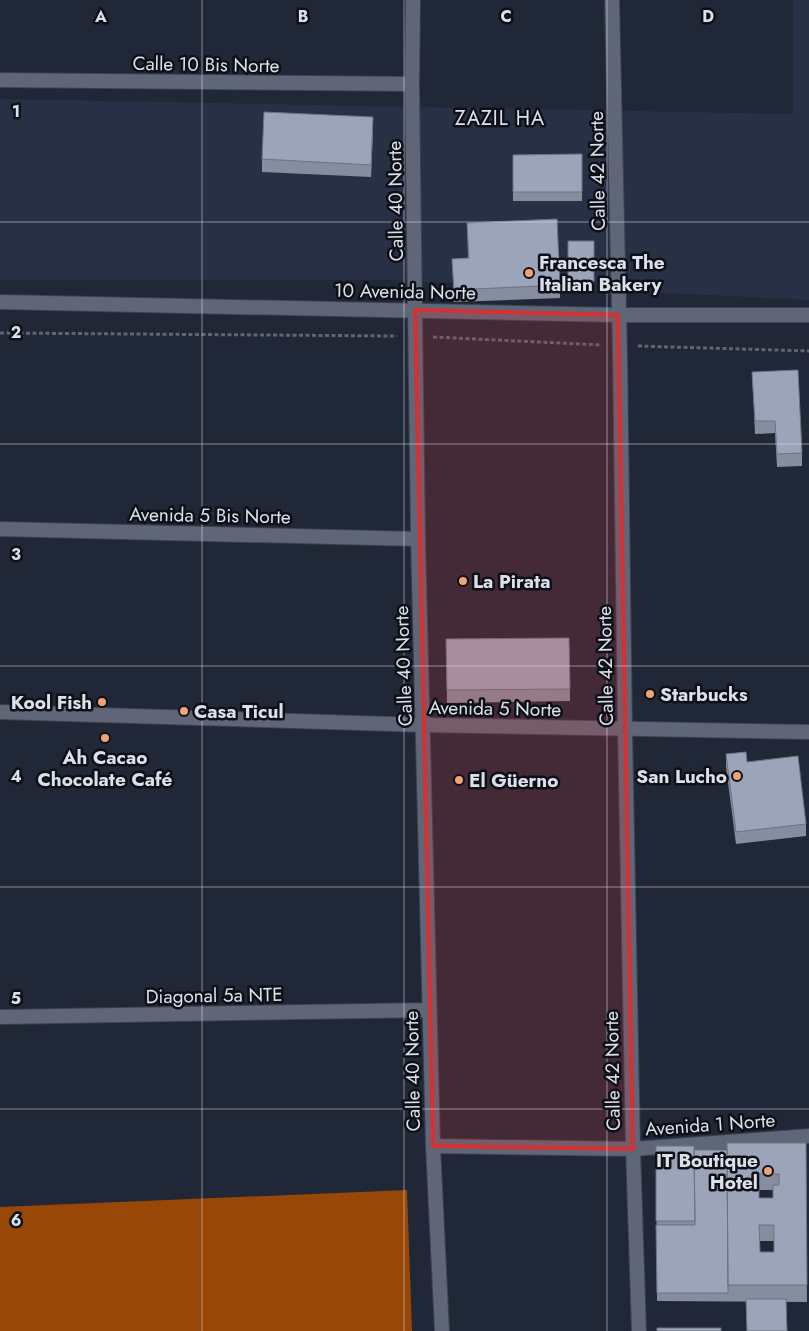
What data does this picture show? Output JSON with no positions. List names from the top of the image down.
{
  "streets": {
    "street": [
      "Calle 10 Bis Norte",
      "Calle 42 Norte",
      "Calle 40 Norte",
      "10 Avenida Norte",
      "Avenida 5 Bis Norte",
      "Avenida 5 Norte",
      "Diagonal 5a NTE",
      "Avenida 1 Norte"
    ]
  },
  "crossings": [
    ["Calle 10 Bis Norte", "Calle 40 Norte"],
    ["Calle 42 Norte", "10 Avenida Norte"],
    ["Calle 42 Norte", "Avenida 5 Norte"],
    ["Calle 42 Norte", "Avenida 1 Norte"],
    ["Calle 40 Norte", "10 Avenida Norte"],
    ["Calle 40 Norte", "Avenida 5 Bis Norte"],
    ["Calle 40 Norte", "Avenida 5 Norte"],
    ["Calle 40 Norte", "Diagonal 5a NTE"],
    ["Calle 40 Norte", "Avenida 1 Norte"]
  ],
  "districts": ["ZAZIL HA"],
  "places": [
    "Francesca The Italian Bakery",
    "La Pirata",
    "Starbucks",
    "Kool Fish",
    "Casa Ticul",
    "Ah Cacao Chocolate Café",
    "San Lucho",
    "El Güerno",
    "IT Boutique Hotel"
  ],
  "grid": {
    "columns": [
      "A",
      "B",
      "C",
      "D"
    ],
    "rows": [
      "1",
      "2",
      "3",
      "4",
      "5",
      "6"
    ]
  }
}
